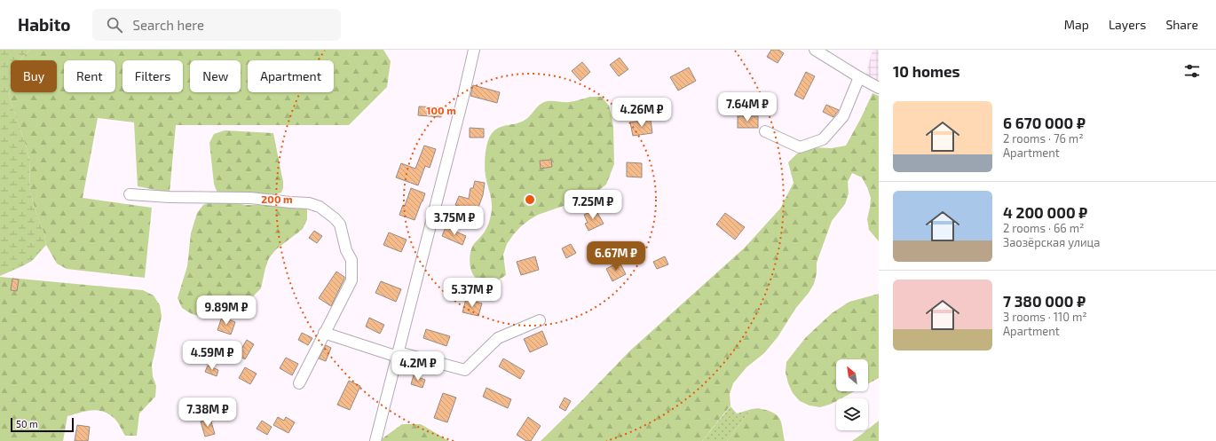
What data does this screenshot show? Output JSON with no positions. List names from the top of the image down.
{
  "scale_bar": "50 m",
  "north": "top left",
  "page": {
    "header": "Habito",
    "search": "Search here",
    "nav": ["Map", "Layers", "Share"],
    "heading": "10 homes",
    "chip": [
      "Buy",
      "Rent",
      "Filters",
      "New",
      "Apartment"
    ],
    "price": [
      "7.64M ₽",
      "4.26M ₽",
      "7.25M ₽",
      "3.75M ₽",
      "6.67M ₽",
      "5.37M ₽",
      "9.89M ₽",
      "4.59M ₽",
      "4.2M ₽",
      "7.38M ₽"
    ],
    "list": [
      {
        "name": "6 670 000 ₽",
        "note": "2 rooms · 76 m² · Apartment"
      },
      {
        "name": "4 200 000 ₽",
        "note": "2 rooms · 66 m² · Заозёрская улица"
      },
      {
        "name": "7 380 000 ₽",
        "note": "3 rooms · 110 m² · Apartment"
      }
    ],
    "scale": "50 m"
  },
  "rings": ["100 m", "200 m"]
}
